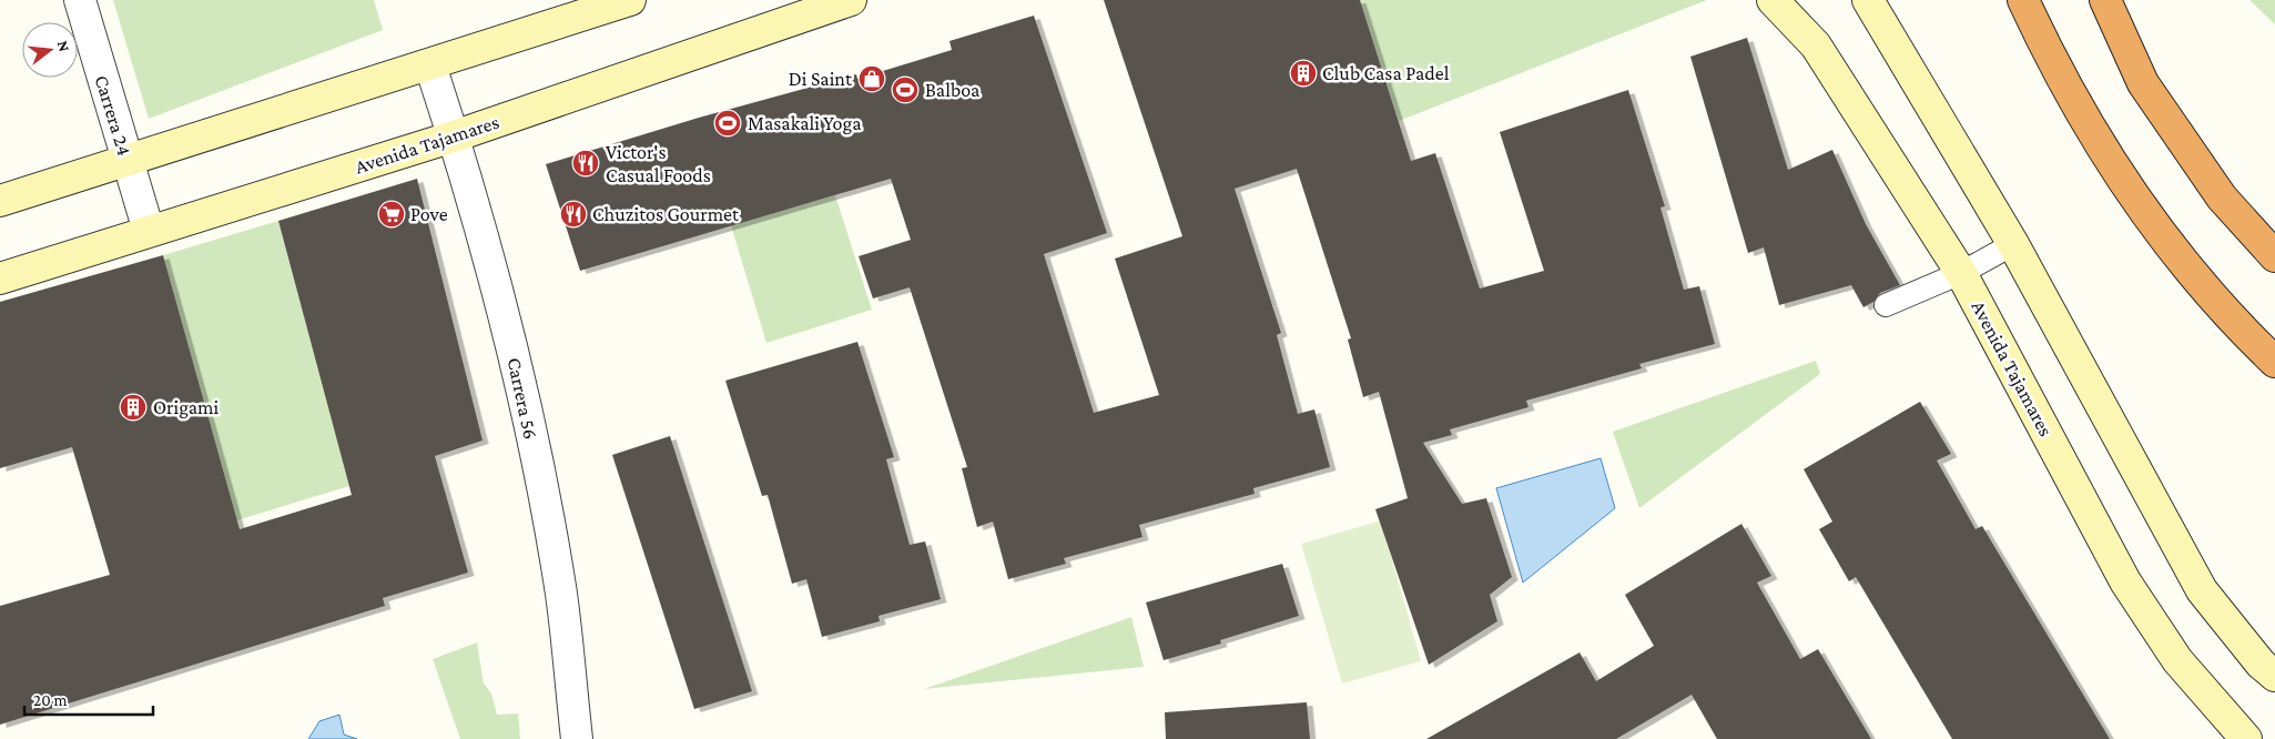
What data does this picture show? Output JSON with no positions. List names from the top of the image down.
{
  "streets": {
    "street": ["Carrera 24", "Avenida Tajamares", "Carrera 56"]
  },
  "crossings": [
    ["Carrera 24", "Avenida Tajamares"],
    ["Avenida Tajamares", "Carrera 56"]
  ],
  "places": {
    "building": ["Club Casa Padel", "Origami"],
    "shop": ["Di Saint"],
    "sports": ["Balboa", "Masakali Yoga"],
    "restaurant": ["Victor's Casual Foods", "Chuzitos Gourmet"],
    "supermarket": ["Pove"]
  },
  "scale_bar": "20 m",
  "north": "right"
}
